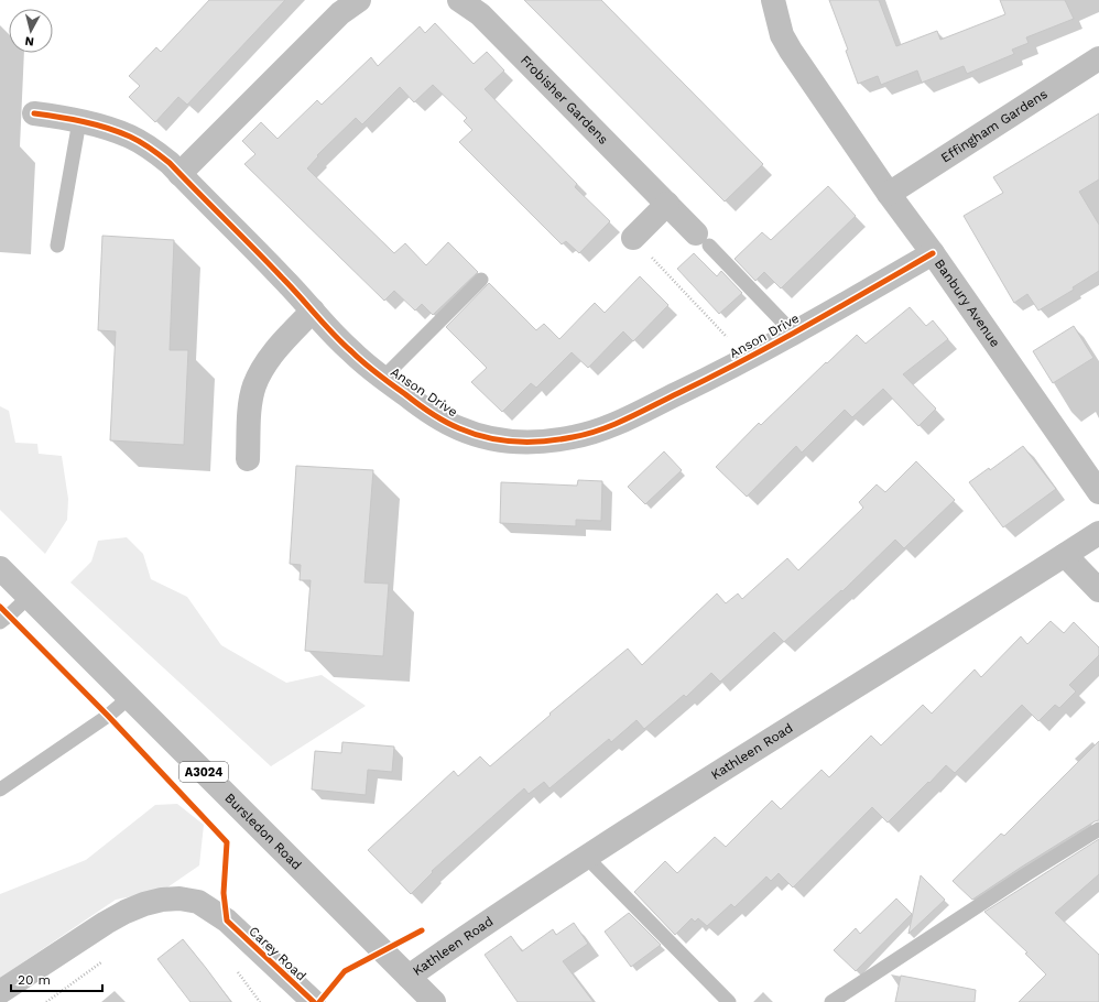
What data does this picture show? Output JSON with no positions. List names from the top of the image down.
{
  "streets": {
    "street": [
      "Frobisher Gardens",
      "Effingham Gardens",
      "Banbury Avenue",
      "Anson Drive",
      "Kathleen Road",
      "A3024",
      "Bursledon Road",
      "Carey Road"
    ]
  },
  "crossings": [
    ["Effingham Gardens", "Banbury Avenue"],
    ["Banbury Avenue", "Anson Drive"],
    ["Kathleen Road", "Bursledon Road"]
  ],
  "scale_bar": "20 m",
  "north": "bottom"
}
